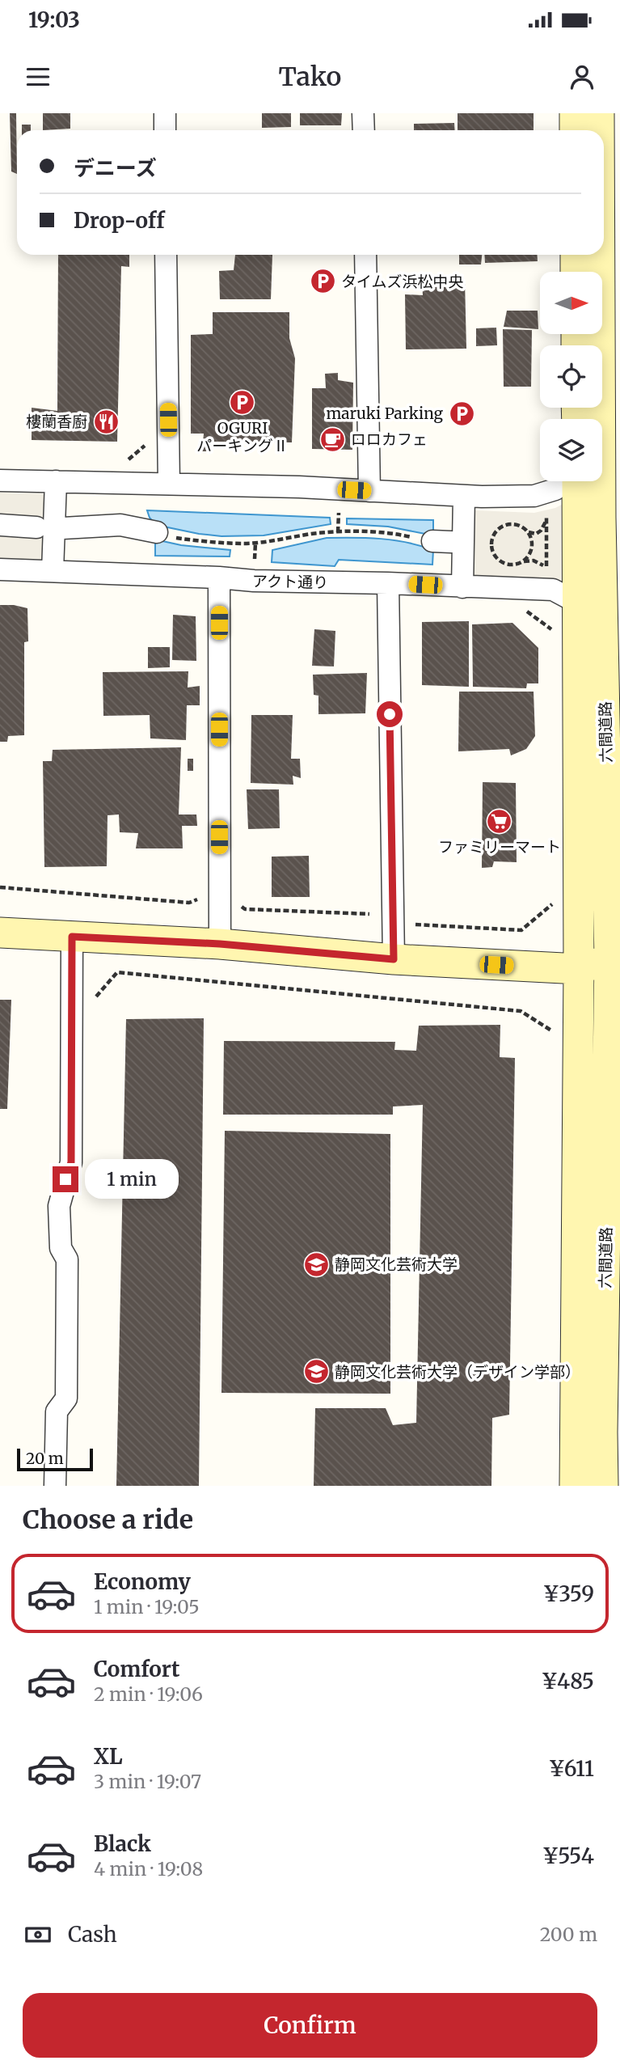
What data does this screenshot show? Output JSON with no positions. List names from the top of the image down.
{
  "streets": {
    "street": ["アクト通り", "六間道路"]
  },
  "crossings": [
    ["アクト通り", "六間道路"]
  ],
  "places": {
    "parking": ["タイムズ浜松中央", "OGURI パーキングⅡ", "maruki Parking"],
    "restaurant": ["樓蘭香廚"],
    "cafe": ["ロロカフェ"],
    "supermarket": ["ファミリーマート"],
    "school or university": ["静岡文化芸術大学", "静岡文化芸術大学（デザイン学部）"]
  },
  "scale_bar": "20 m",
  "north": "right",
  "page": {
    "status": "19:03",
    "header": "Tako",
    "banner": ["デニーズ", "Drop-off"],
    "bubble": "1 min",
    "scale": "20 m",
    "heading": "Choose a ride",
    "list": [
      {
        "name": "Economy",
        "note": "1 min · 19:05",
        "value": "¥359"
      },
      {
        "name": "Comfort",
        "note": "2 min · 19:06",
        "value": "¥485"
      },
      {
        "name": "XL",
        "note": "3 min · 19:07",
        "value": "¥611"
      },
      {
        "name": "Black",
        "note": "4 min · 19:08",
        "value": "¥554"
      }
    ],
    "pay": ["Cash", "200 m"],
    "buttons": "Confirm"
  }
}
